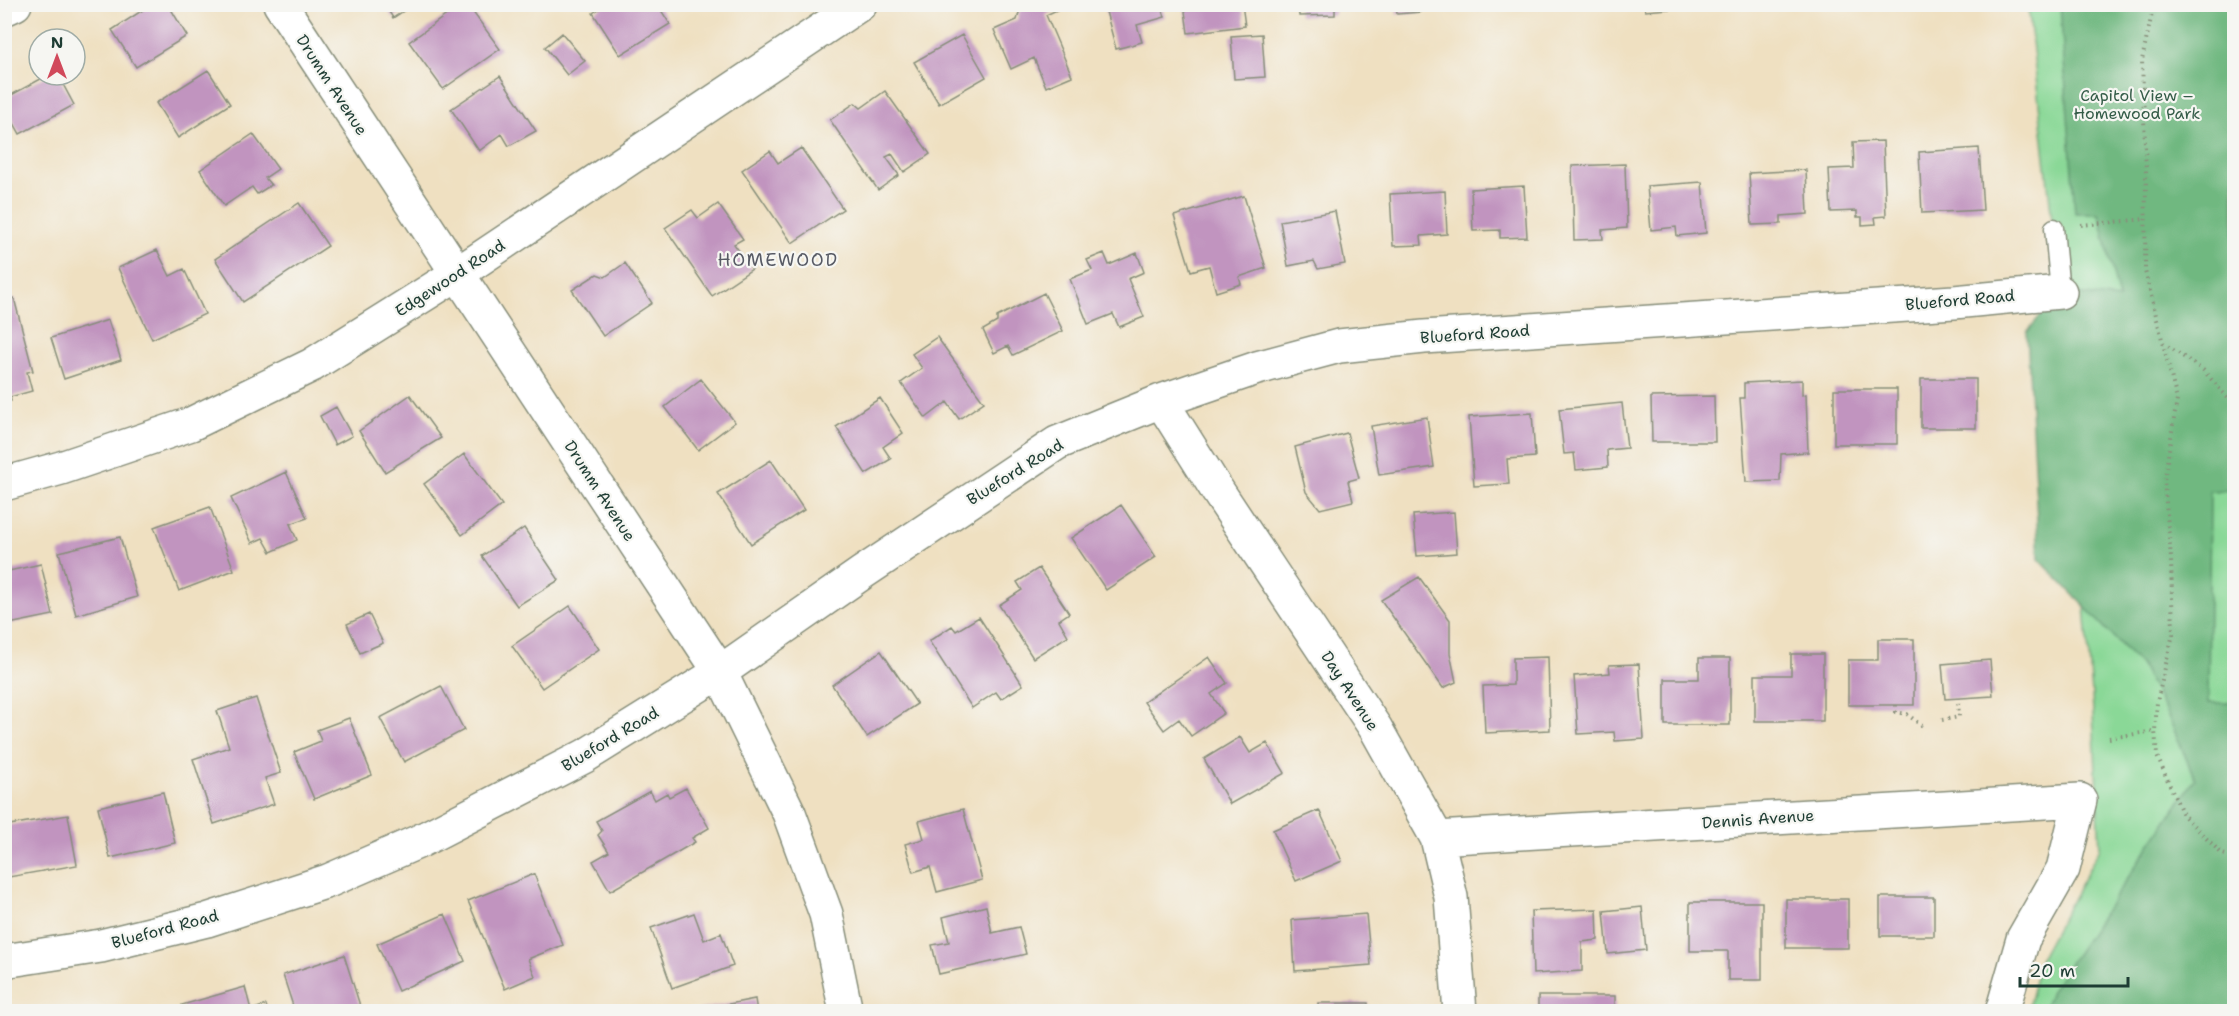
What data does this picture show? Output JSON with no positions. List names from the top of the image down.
{
  "streets": {
    "street": [
      "Drumm Avenue",
      "Edgewood Road",
      "Blueford Road",
      "Day Avenue",
      "Dennis Avenue"
    ]
  },
  "crossings": [
    ["Drumm Avenue", "Edgewood Road"],
    ["Drumm Avenue", "Blueford Road"],
    ["Blueford Road", "Day Avenue"],
    ["Day Avenue", "Dennis Avenue"]
  ],
  "districts": ["HOMEWOOD"],
  "parks": ["Capitol View – Homewood Park"],
  "scale_bar": "20 m",
  "north": "top"
}
